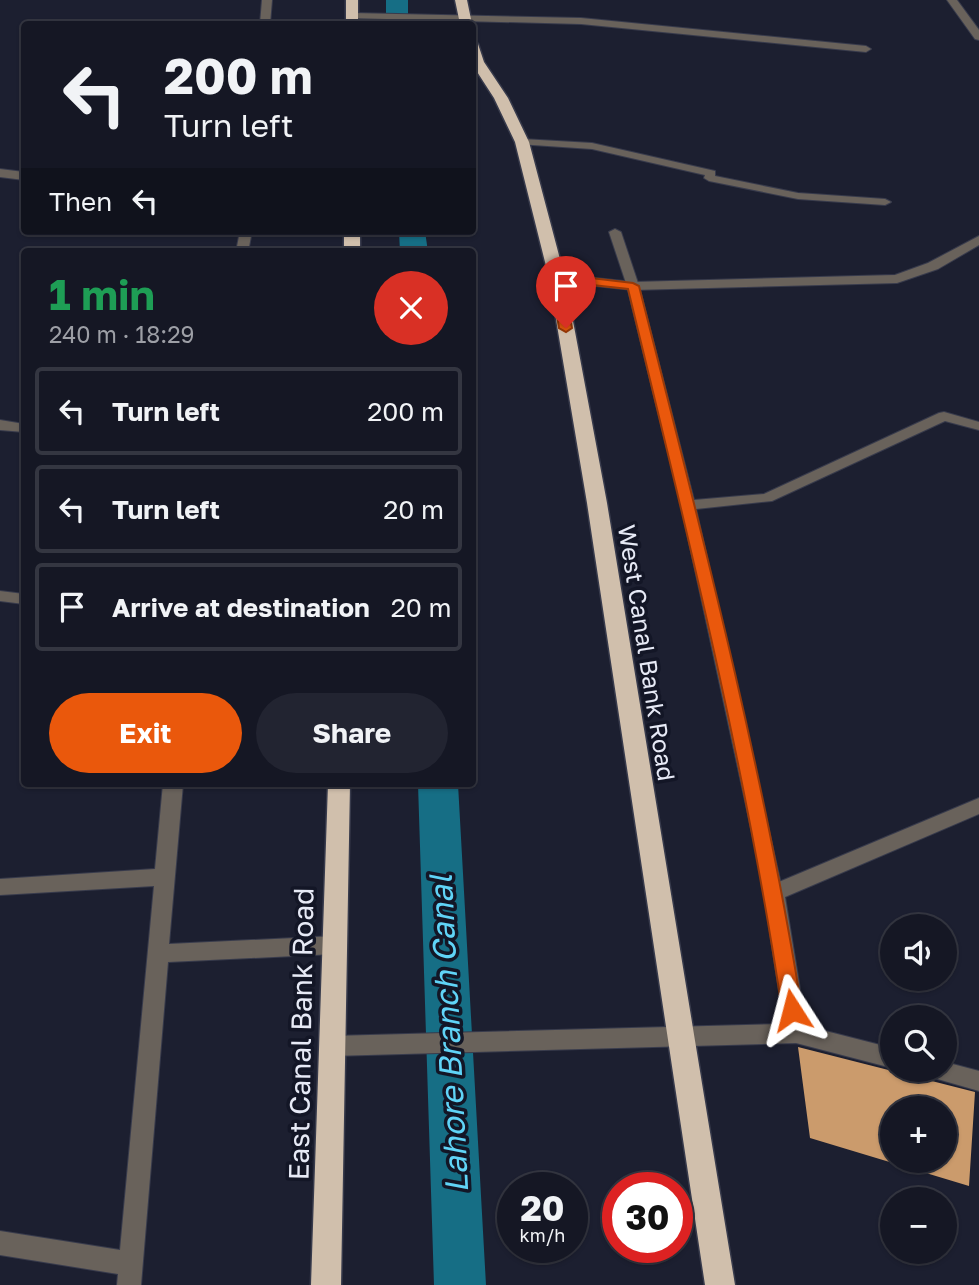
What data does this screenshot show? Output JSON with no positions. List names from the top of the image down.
{
  "streets": {
    "highway": ["West Canal Bank Road", "East Canal Bank Road"]
  },
  "water": ["Lahore Branch Canal"],
  "page": {
    "turn": ["200 m", "Turn left"],
    "then": "Then",
    "heading": ["1 min", "240 m · 18:29"],
    "list": [
      {
        "name": "Turn left",
        "value": "200 m"
      },
      {
        "name": "Turn left",
        "value": "20 m"
      },
      {
        "name": "Arrive at destination",
        "value": "20 m"
      }
    ],
    "buttons": ["Exit", "Share"],
    "map_buttons": ["+", "−"],
    "speed": "20 km/h",
    "limit": "30"
  }
}
